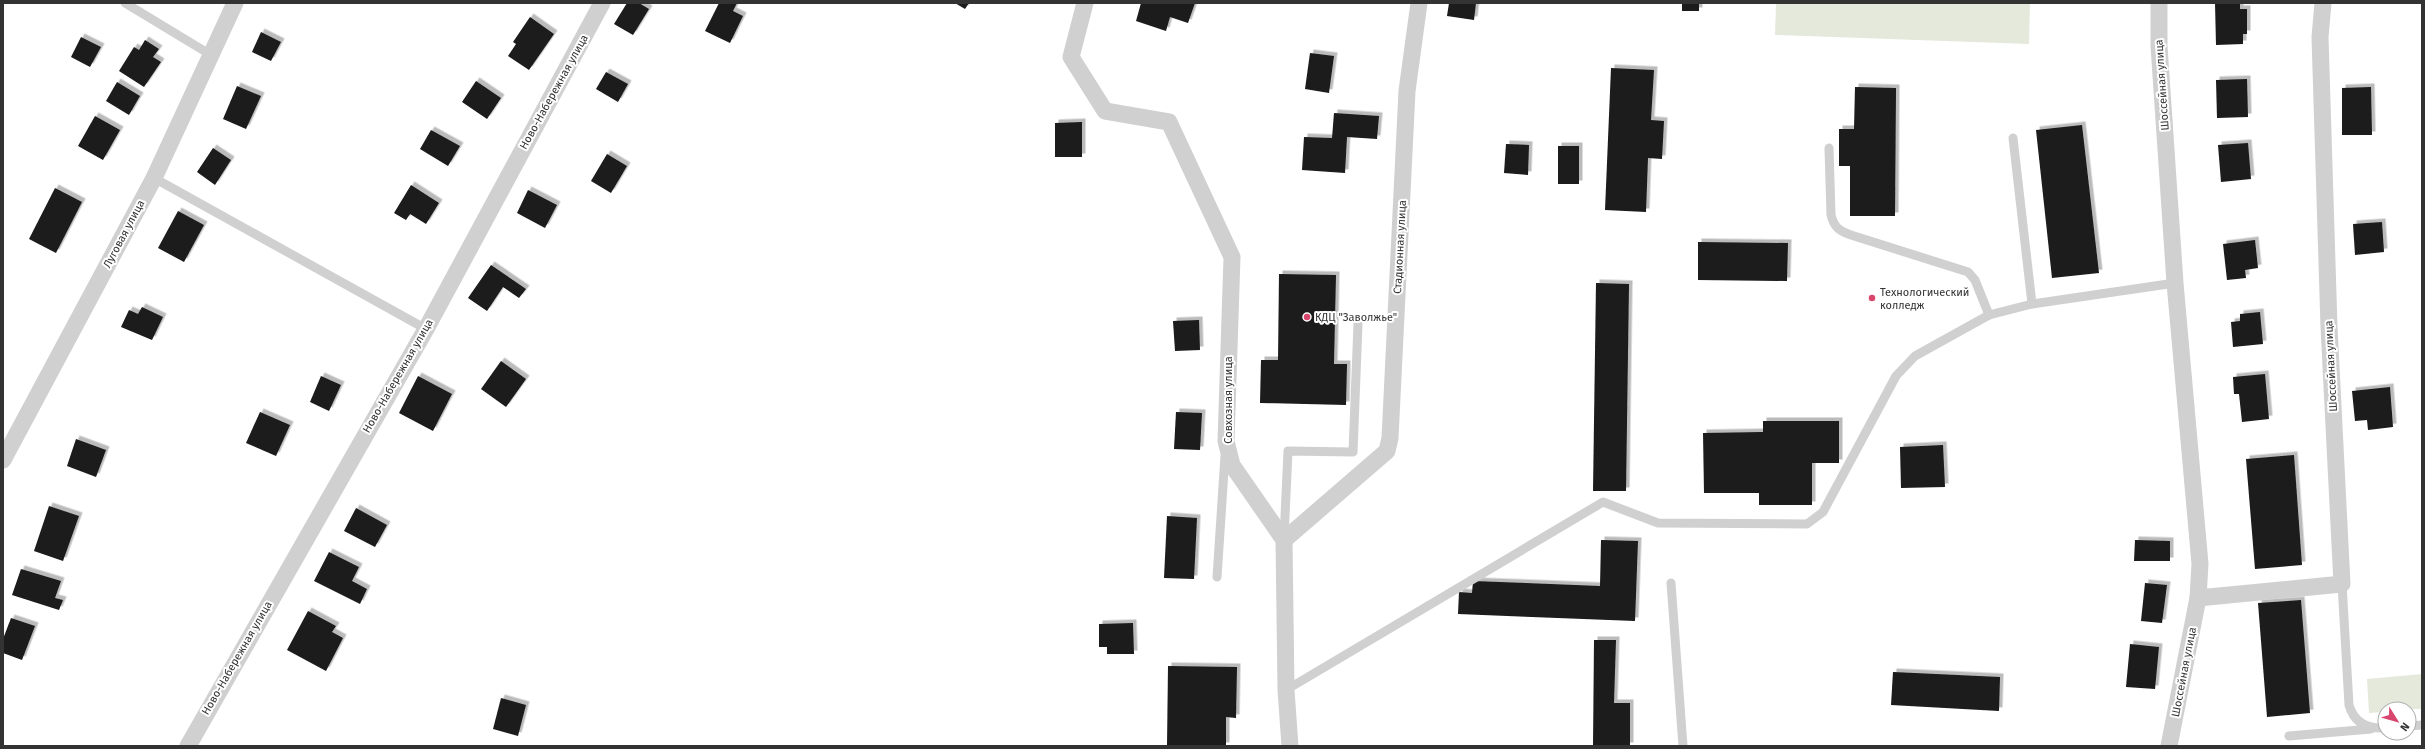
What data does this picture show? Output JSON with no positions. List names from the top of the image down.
{
  "streets": {
    "street": [
      "Шоссейная улица",
      "Ново-Набережная улица",
      "Луговая улица",
      "Стадионная улица",
      "Совхозная улица"
    ]
  },
  "crossings": [
    ["Стадионная улица", "Совхозная улица"]
  ],
  "places": ["Технологический колледж", "КДЦ \"Заволжье\""],
  "north": "bottom right"
}
